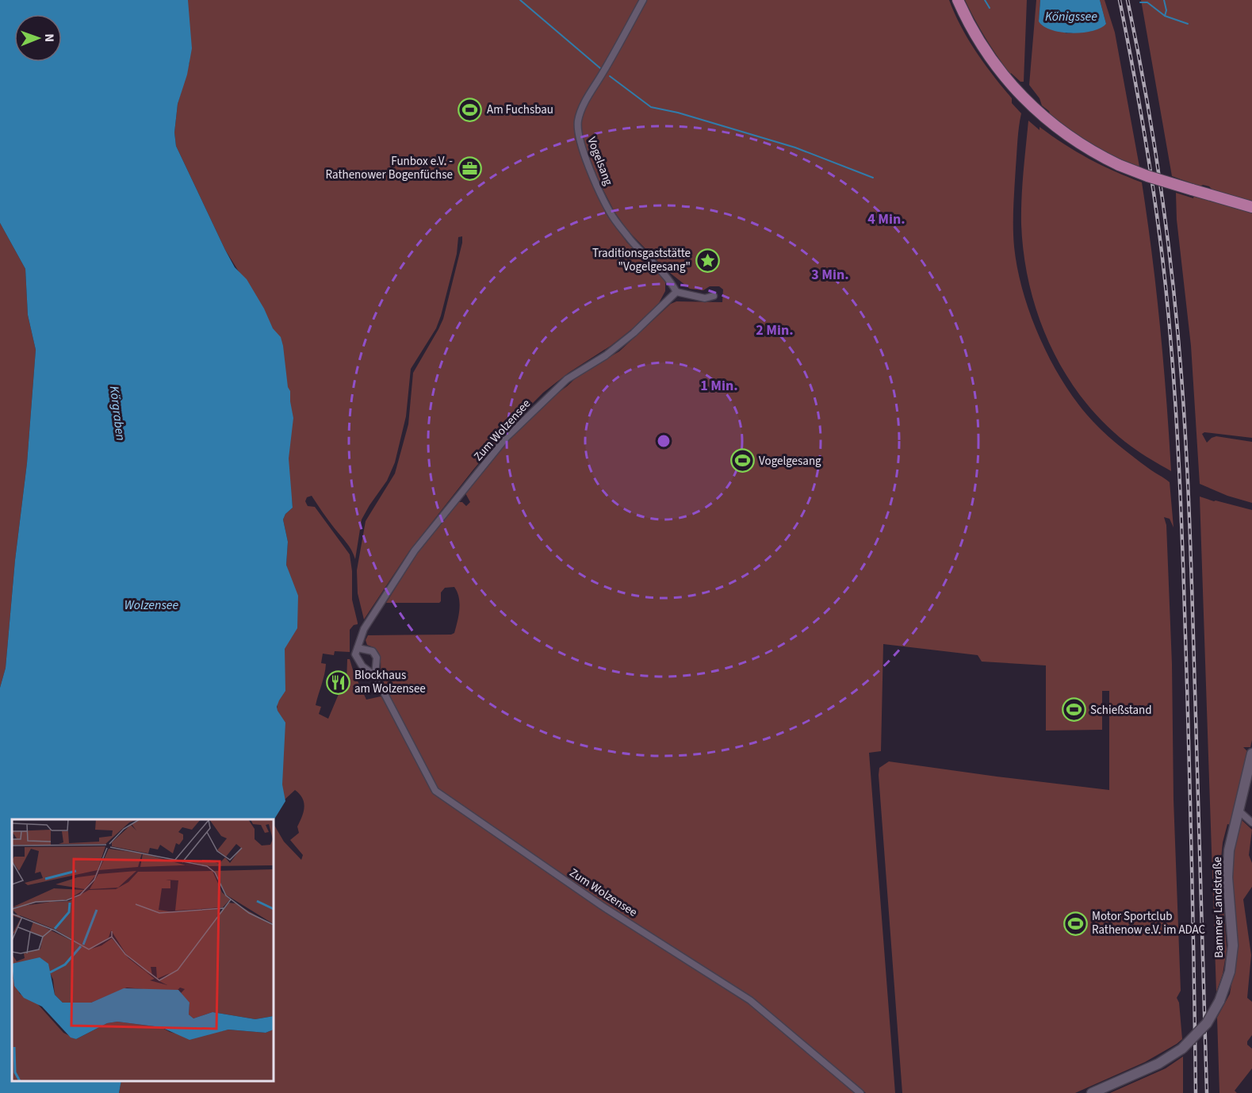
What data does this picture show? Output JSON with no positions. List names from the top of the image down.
{
  "streets": {
    "main road": ["Bammer Landstraße"],
    "street": ["Vogelsang", "Zum Wolzensee"]
  },
  "crossings": [
    ["Vogelsang", "Zum Wolzensee"]
  ],
  "water": ["Königssee", "Körgraben", "Wolzensee"],
  "places": {
    "sports": [
      "Am Fuchsbau",
      "Vogelgesang",
      "Schießstand",
      "Motor Sportclub Rathenow e.V. im ADAC"
    ],
    "office": ["Funbox e.V. - Rathenower Bogenfüchse"],
    "place": ["Traditionsgaststätte \"Vogelgesang\""],
    "restaurant": ["Blockhaus am Wolzensee"]
  },
  "north": "right",
  "rings": [
    "4 Min.",
    "3 Min.",
    "2 Min.",
    "1 Min."
  ]
}
